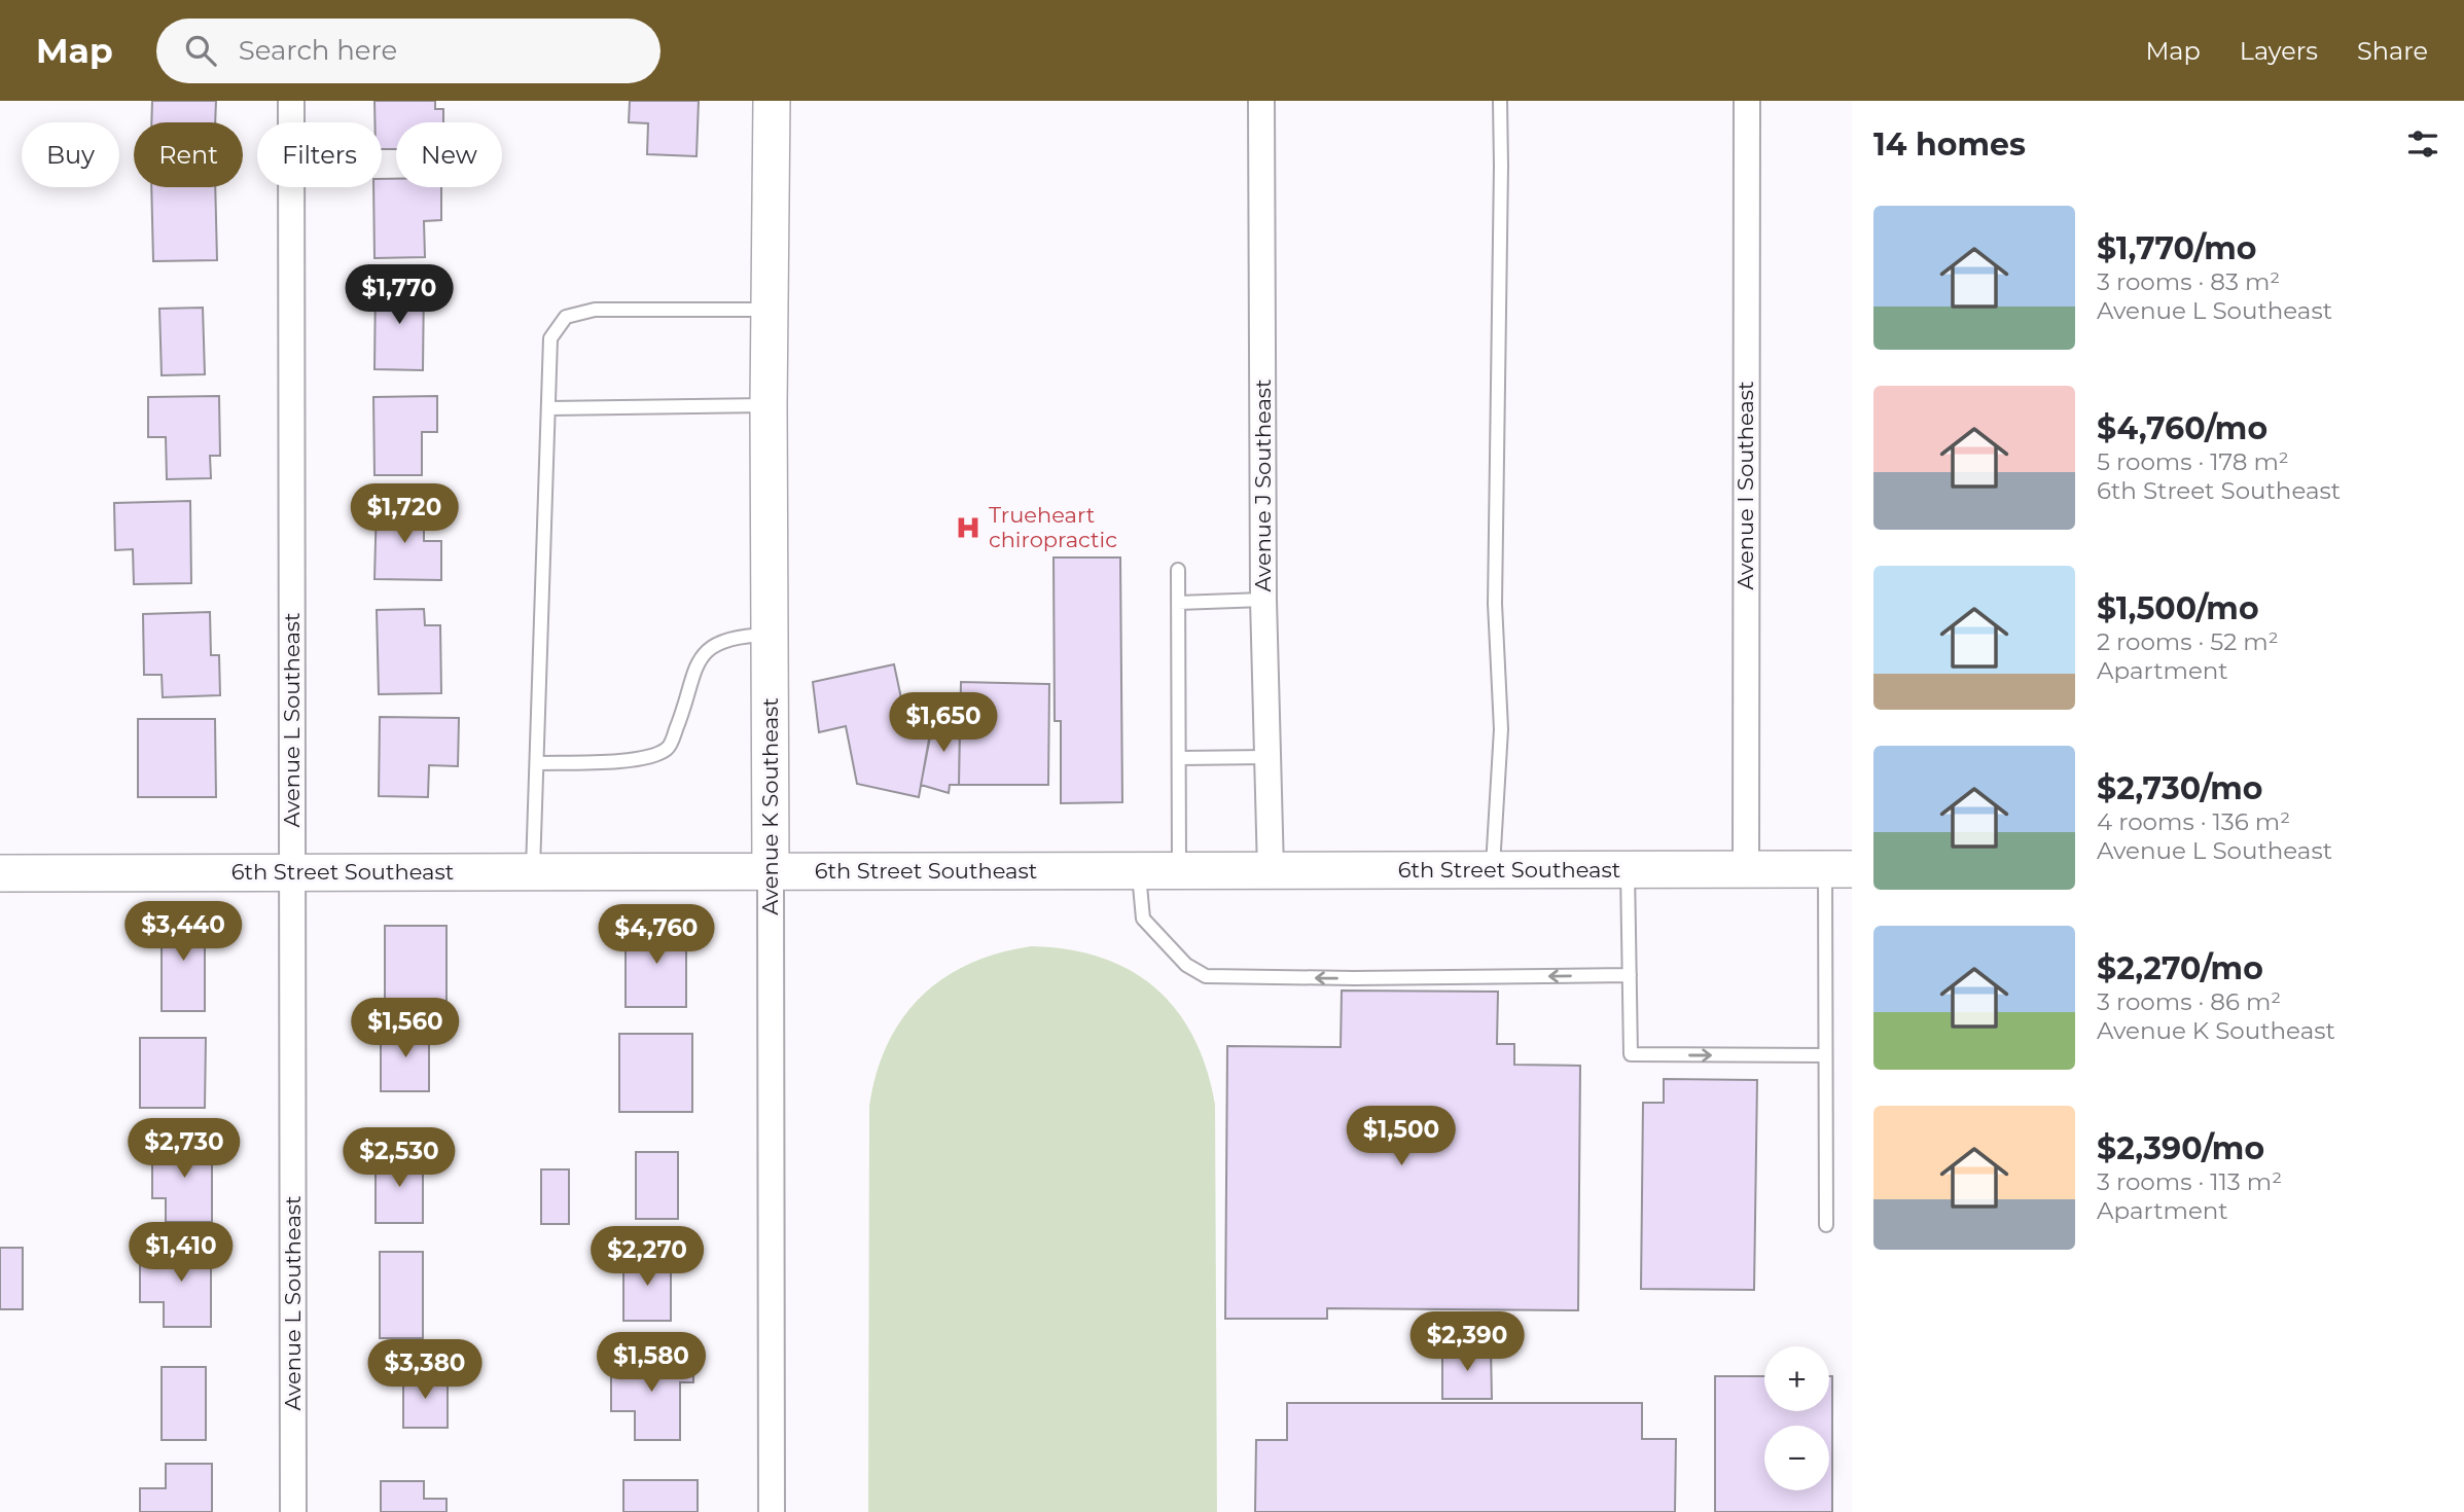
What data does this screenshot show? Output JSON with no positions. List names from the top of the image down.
{
  "streets": {
    "street": [
      "Avenue J Southeast",
      "Avenue I Southeast",
      "Avenue L Southeast",
      "Avenue K Southeast",
      "6th Street Southeast"
    ]
  },
  "crossings": [
    ["Avenue J Southeast", "6th Street Southeast"],
    ["Avenue I Southeast", "6th Street Southeast"],
    ["Avenue L Southeast", "6th Street Southeast"],
    ["Avenue K Southeast", "6th Street Southeast"]
  ],
  "places": {
    "hospital": ["Trueheart chiropractic"]
  },
  "page": {
    "header": "Map",
    "search": "Search here",
    "nav": ["Map", "Layers", "Share"],
    "heading": "14 homes",
    "chip": [
      "Buy",
      "Rent",
      "Filters",
      "New"
    ],
    "list": [
      {
        "name": "$1,770/mo",
        "note": "3 rooms · 83 m² · Avenue L Southeast"
      },
      {
        "name": "$4,760/mo",
        "note": "5 rooms · 178 m² · 6th Street Southeast"
      },
      {
        "name": "$1,500/mo",
        "note": "2 rooms · 52 m² · Apartment"
      },
      {
        "name": "$2,730/mo",
        "note": "4 rooms · 136 m² · Avenue L Southeast"
      },
      {
        "name": "$2,270/mo",
        "note": "3 rooms · 86 m² · Avenue K Southeast"
      },
      {
        "name": "$2,390/mo",
        "note": "3 rooms · 113 m² · Apartment"
      }
    ],
    "price": [
      "$1,770",
      "$1,720",
      "$1,650",
      "$3,440",
      "$4,760",
      "$1,560",
      "$1,500",
      "$2,730",
      "$2,530",
      "$1,410",
      "$2,270",
      "$2,390",
      "$1,580",
      "$3,380"
    ],
    "map_buttons": ["+", "−"]
  }
}
